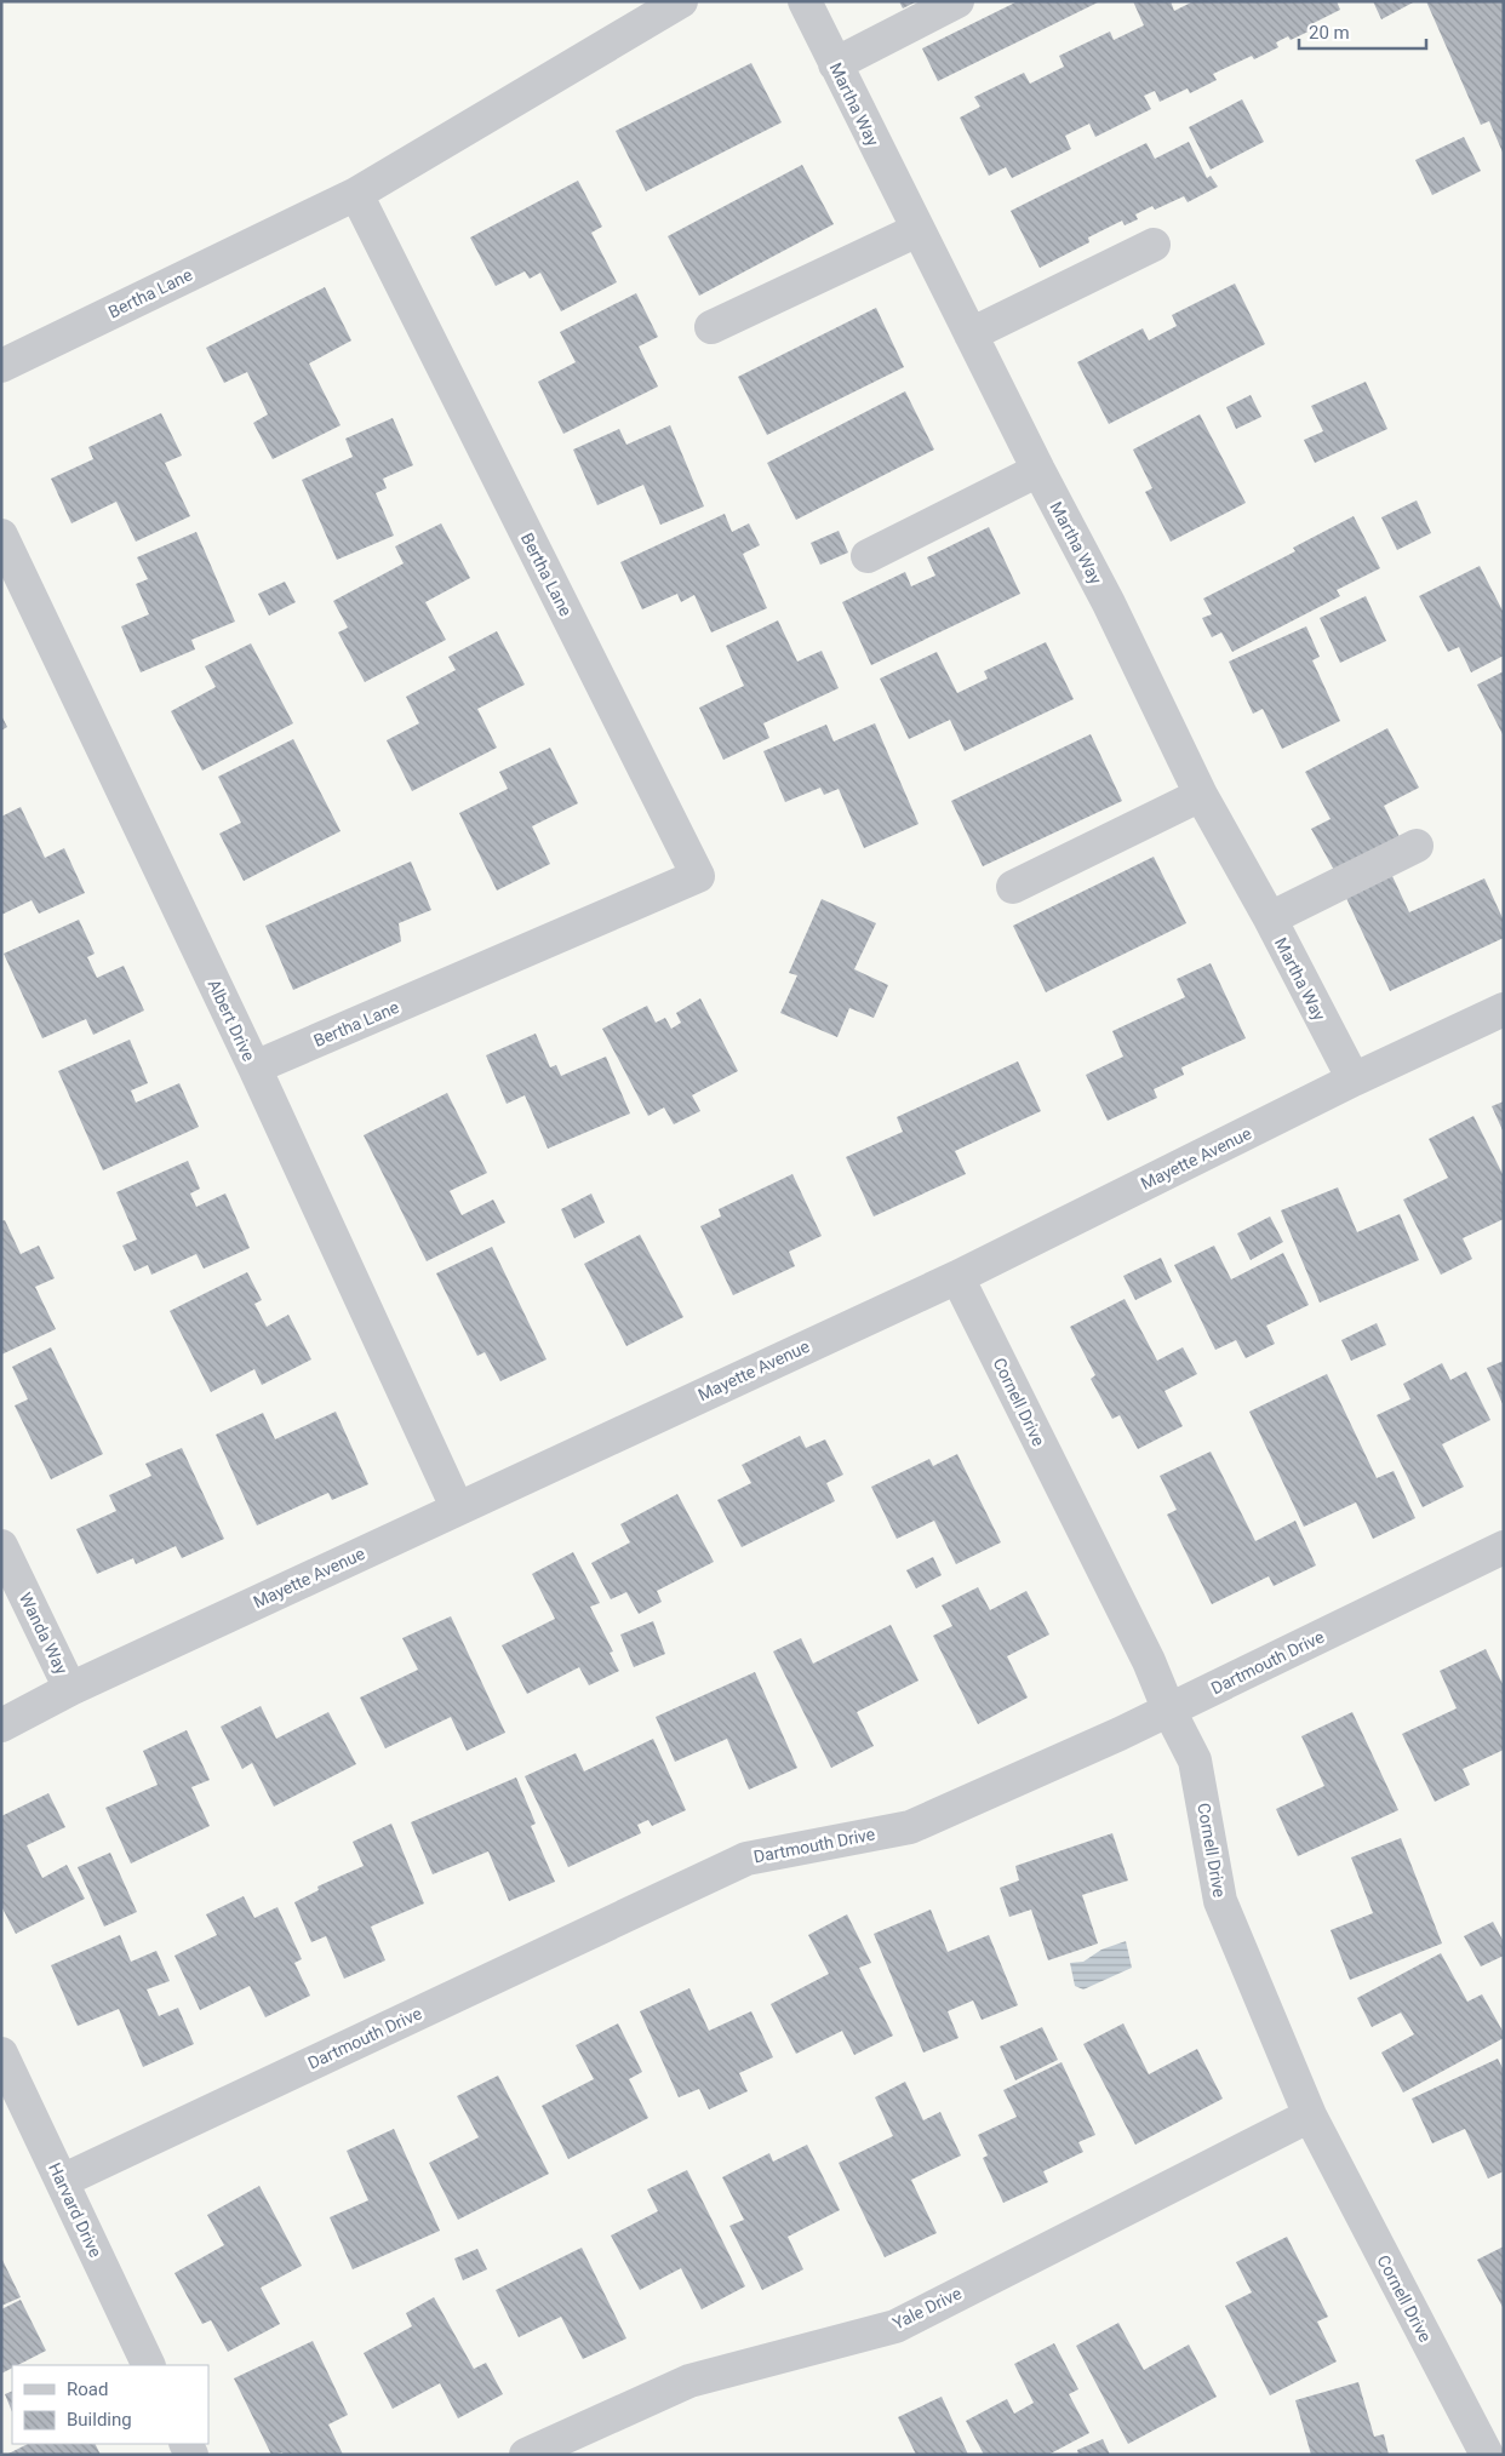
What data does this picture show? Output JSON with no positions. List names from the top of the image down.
{
  "streets": {
    "street": [
      "Martha Way",
      "Bertha Lane",
      "Albert Drive",
      "Mayette Avenue",
      "Cornell Drive",
      "Wanda Way",
      "Dartmouth Drive",
      "Harvard Drive",
      "Yale Drive"
    ]
  },
  "crossings": [
    ["Martha Way", "Mayette Avenue"],
    ["Bertha Lane", "Albert Drive"],
    ["Albert Drive", "Mayette Avenue"],
    ["Mayette Avenue", "Cornell Drive"],
    ["Mayette Avenue", "Wanda Way"],
    ["Cornell Drive", "Dartmouth Drive"],
    ["Cornell Drive", "Yale Drive"],
    ["Dartmouth Drive", "Harvard Drive"]
  ],
  "legend": ["Road", "Building"],
  "scale_bar": "20 m"
}
